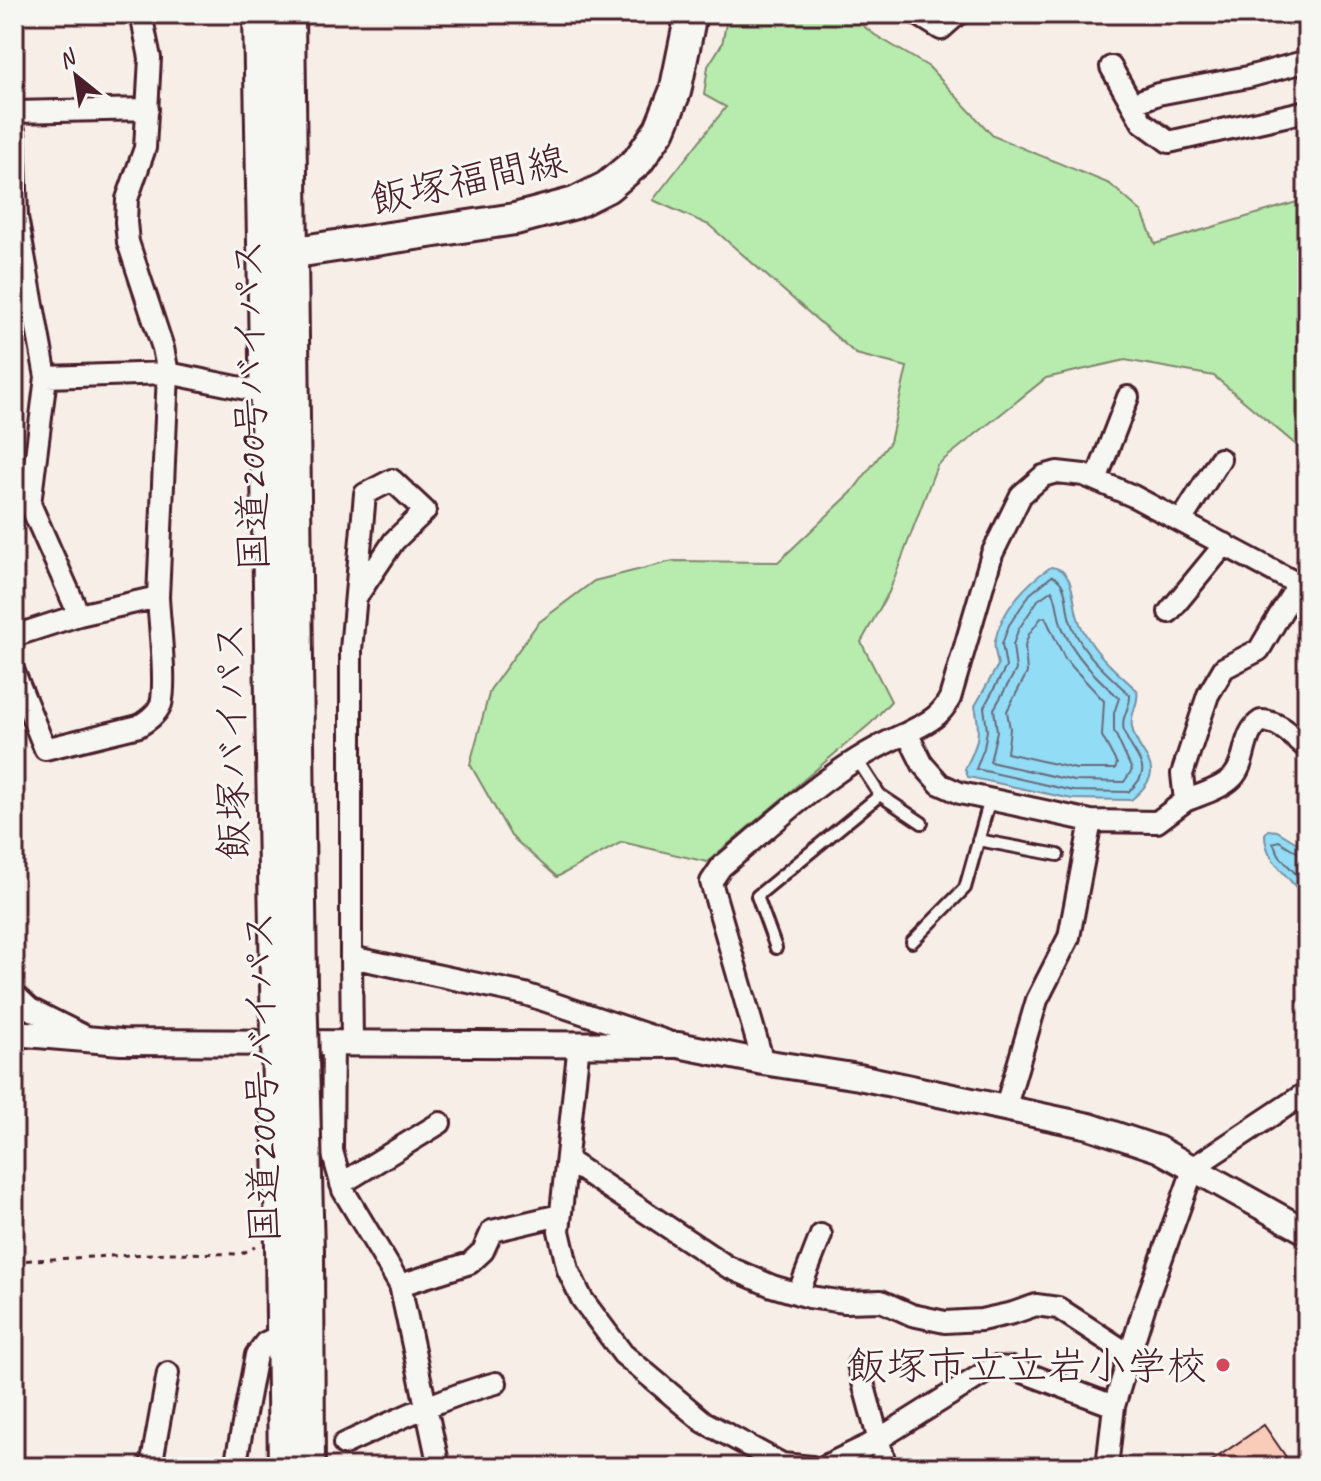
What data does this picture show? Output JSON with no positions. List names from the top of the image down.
{
  "streets": {
    "highway": ["国道200号バイパス"],
    "main road": ["飯塚福間線"]
  },
  "crossings": [
    ["飯塚福間線", "国道200号バイパス"]
  ],
  "places": ["飯塚市立立岩小学校"],
  "north": "top left"
}
